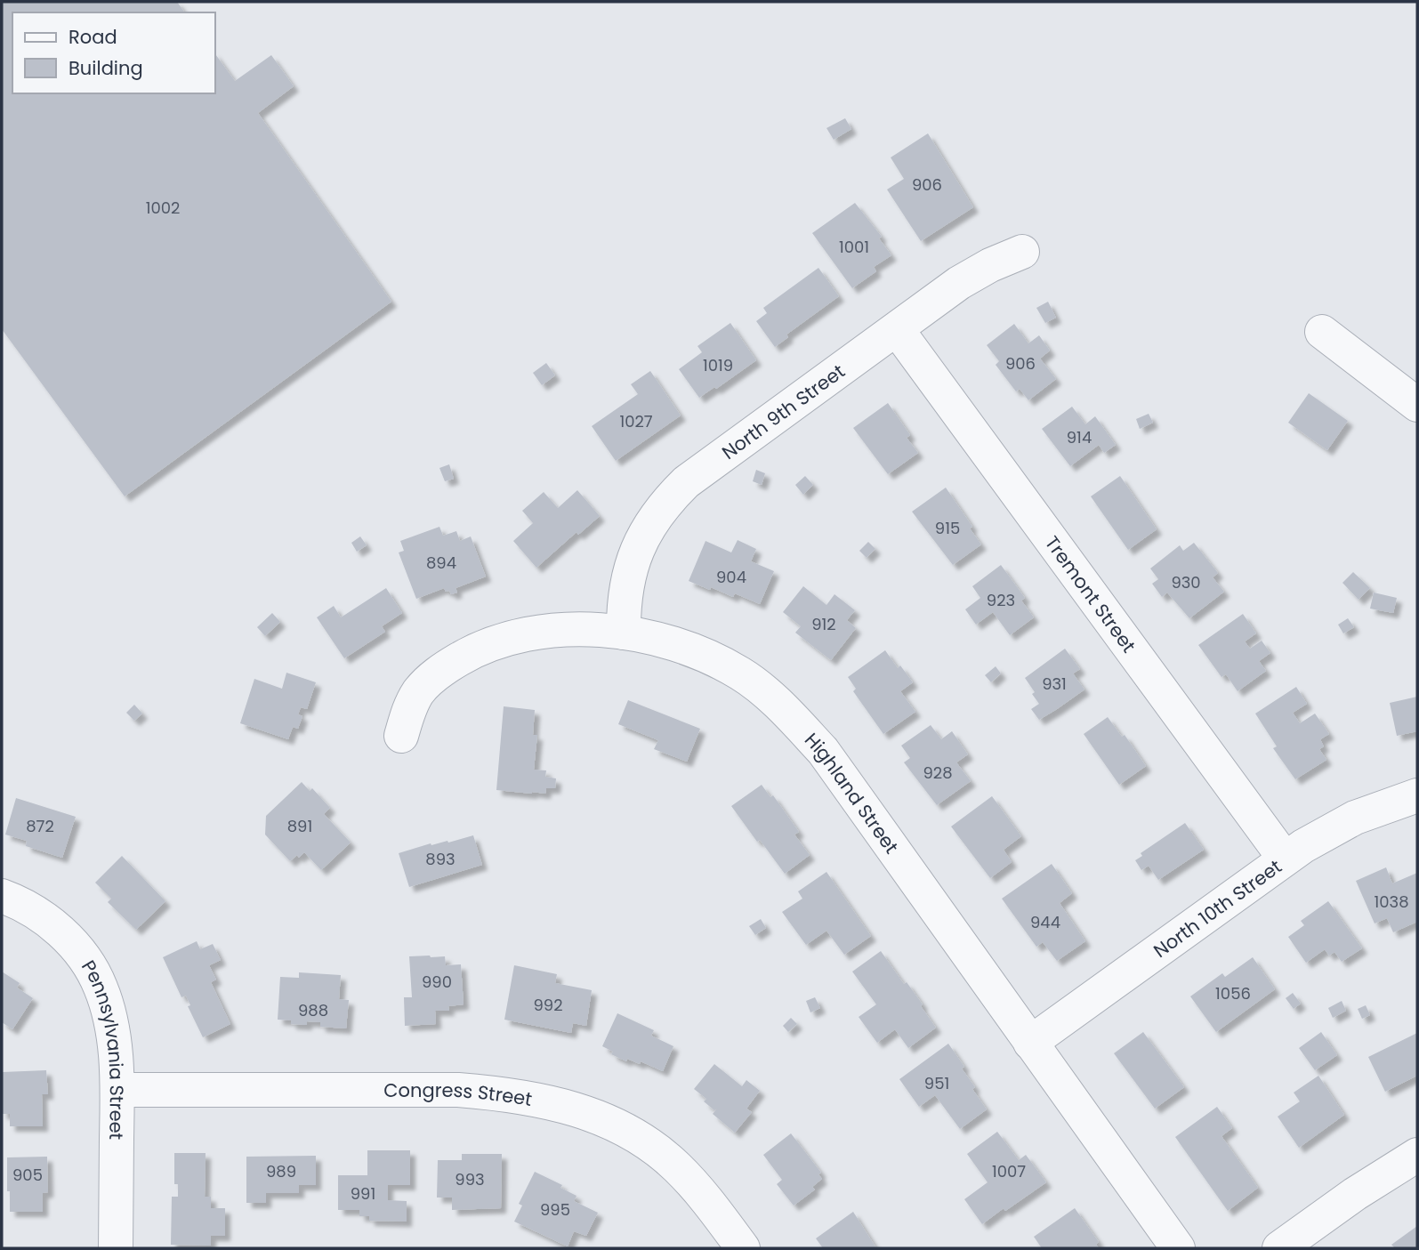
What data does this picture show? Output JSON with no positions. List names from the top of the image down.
{
  "streets": {
    "street": [
      "North 9th Street",
      "Tremont Street",
      "Highland Street",
      "North 10th Street",
      "Pennsylvania Street",
      "Congress Street"
    ]
  },
  "crossings": [
    ["North 9th Street", "Tremont Street"],
    ["North 9th Street", "Highland Street"],
    ["Tremont Street", "North 10th Street"],
    ["Highland Street", "North 10th Street"],
    ["Pennsylvania Street", "Congress Street"]
  ],
  "house_numbers": [
    "906",
    "1002",
    "1001",
    "906",
    "1019",
    "1027",
    "914",
    "915",
    "894",
    "904",
    "930",
    "923",
    "912",
    "931",
    "928",
    "872",
    "891",
    "893",
    "1038",
    "944",
    "990",
    "1056",
    "992",
    "988",
    "951",
    "989",
    "1007",
    "905",
    "993",
    "991",
    "995"
  ],
  "legend": ["Road", "Building"]
}
